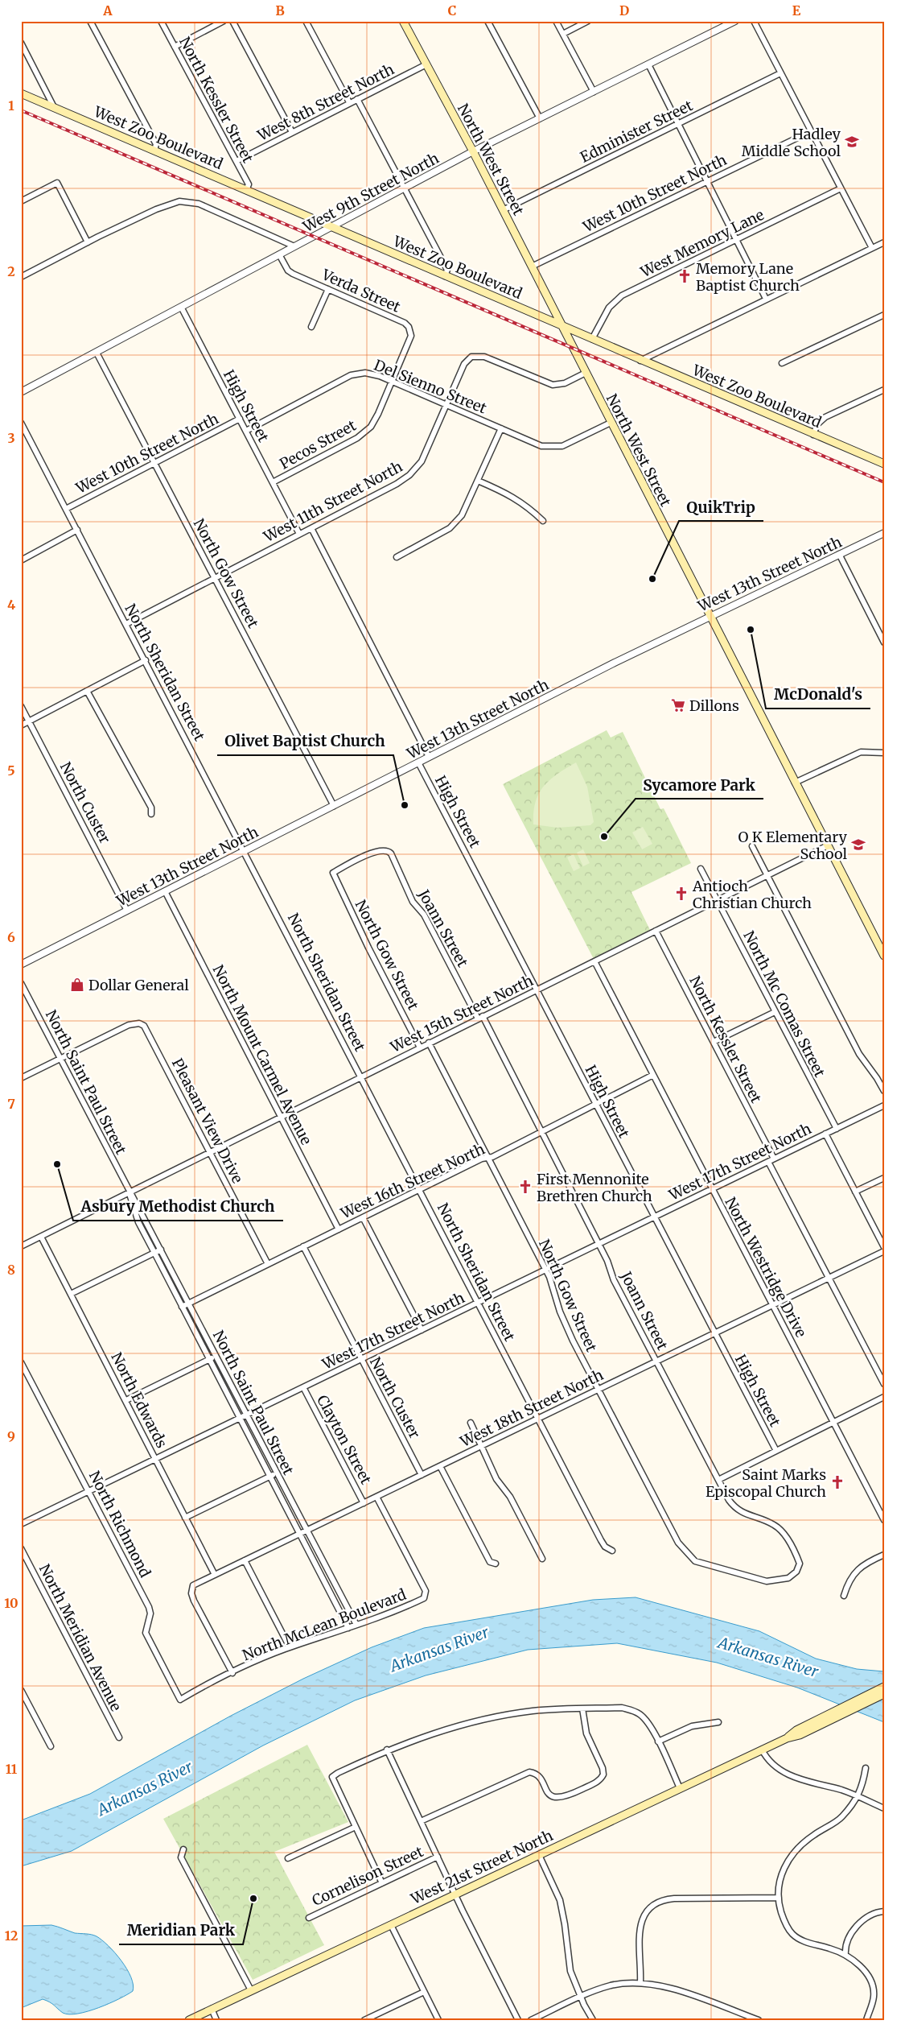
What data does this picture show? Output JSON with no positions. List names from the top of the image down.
{
  "streets": {
    "main road": ["West Zoo Boulevard", "North West Street", "West 21st Street North"],
    "street": [
      "North Kessler Street",
      "West 8th Street North",
      "Edminister Street",
      "West 9th Street North",
      "West 10th Street North",
      "West Memory Lane",
      "Verda Street",
      "Del Sienno Street",
      "High Street",
      "Pecos Street",
      "West 11th Street North",
      "North Gow Street",
      "West 13th Street North",
      "North Sheridan Street",
      "North Custer",
      "Joann Street",
      "North Mc Comas Street",
      "West 15th Street North",
      "North Mount Carmel Avenue",
      "North Saint Paul Street",
      "Pleasant View Drive",
      "West 17th Street North",
      "West 16th Street North",
      "North Westridge Drive",
      "North Edwards",
      "West 18th Street North",
      "Clayton Street",
      "North Richmond",
      "North McLean Boulevard",
      "North Meridian Avenue",
      "Cornelison Street"
    ]
  },
  "crossings": [
    ["North Kessler Street", "West 8th Street North"],
    ["North Kessler Street", "West Zoo Boulevard"],
    ["North Kessler Street", "West 15th Street North"],
    ["North Kessler Street", "West 17th Street North"],
    ["West 8th Street North", "North West Street"],
    ["Edminister Street", "North West Street"],
    ["West Zoo Boulevard", "North West Street"],
    ["West Zoo Boulevard", "West 9th Street North"],
    ["West Zoo Boulevard", "West Memory Lane"],
    ["North West Street", "West 9th Street North"],
    ["North West Street", "West 10th Street North"],
    ["North West Street", "Del Sienno Street"],
    ["North West Street", "West 11th Street North"],
    ["North West Street", "West 13th Street North"],
    ["North West Street", "West 15th Street North"],
    ["West 9th Street North", "Verda Street"],
    ["West 9th Street North", "High Street"],
    ["West 9th Street North", "North Gow Street"],
    ["West 10th Street North", "High Street"],
    ["West 10th Street North", "North Gow Street"],
    ["West 10th Street North", "North Sheridan Street"],
    ["Verda Street", "Del Sienno Street"],
    ["Verda Street", "Pecos Street"],
    ["Del Sienno Street", "High Street"],
    ["Del Sienno Street", "Pecos Street"],
    ["Del Sienno Street", "West 11th Street North"],
    ["High Street", "Pecos Street"],
    ["High Street", "West 11th Street North"],
    ["High Street", "West 13th Street North"],
    ["High Street", "West 15th Street North"],
    ["High Street", "West 17th Street North"],
    ["High Street", "West 16th Street North"],
    ["High Street", "West 18th Street North"],
    ["West 11th Street North", "North Gow Street"],
    ["West 11th Street North", "North Sheridan Street"],
    ["North Gow Street", "West 13th Street North"],
    ["North Gow Street", "Joann Street"],
    ["North Gow Street", "West 15th Street North"],
    ["North Gow Street", "West 17th Street North"],
    ["North Gow Street", "West 16th Street North"],
    ["North Gow Street", "West 18th Street North"],
    ["West 13th Street North", "North Sheridan Street"],
    ["West 13th Street North", "North Custer"],
    ["West 13th Street North", "North Mount Carmel Avenue"],
    ["North Sheridan Street", "West 15th Street North"],
    ["North Sheridan Street", "West 17th Street North"],
    ["North Sheridan Street", "West 16th Street North"],
    ["North Sheridan Street", "West 18th Street North"],
    ["North Custer", "West 17th Street North"],
    ["North Custer", "West 16th Street North"],
    ["North Custer", "West 18th Street North"],
    ["Joann Street", "West 15th Street North"],
    ["Joann Street", "West 17th Street North"],
    ["Joann Street", "West 16th Street North"],
    ["Joann Street", "West 18th Street North"],
    ["North Mc Comas Street", "West 15th Street North"],
    ["North Mc Comas Street", "West 17th Street North"],
    ["West 15th Street North", "North Mount Carmel Avenue"],
    ["West 15th Street North", "North Saint Paul Street"],
    ["West 15th Street North", "Pleasant View Drive"],
    ["West 15th Street North", "North Westridge Drive"],
    ["West 15th Street North", "North Edwards"],
    ["North Mount Carmel Avenue", "West 16th Street North"],
    ["North Saint Paul Street", "Pleasant View Drive"],
    ["North Saint Paul Street", "West 17th Street North"],
    ["North Saint Paul Street", "West 16th Street North"],
    ["North Saint Paul Street", "West 18th Street North"],
    ["North Saint Paul Street", "North McLean Boulevard"],
    ["Pleasant View Drive", "West 16th Street North"],
    ["West 17th Street North", "North Westridge Drive"],
    ["West 17th Street North", "North Edwards"],
    ["West 17th Street North", "Clayton Street"],
    ["West 17th Street North", "North Richmond"],
    ["West 16th Street North", "North Westridge Drive"],
    ["North Westridge Drive", "West 18th Street North"],
    ["North Edwards", "West 18th Street North"],
    ["West 18th Street North", "Clayton Street"],
    ["West 18th Street North", "North McLean Boulevard"],
    ["North Richmond", "North McLean Boulevard"]
  ],
  "water": ["Arkansas River"],
  "places": {
    "school or university": ["Hadley Middle School", "O K Elementary School"],
    "church": [
      "Memory Lane Baptist Church",
      "Antioch Christian Church",
      "First Mennonite Brethren Church",
      "Saint Marks Episcopal Church"
    ],
    "other": [
      "QuikTrip",
      "McDonald's",
      "Olivet Baptist Church",
      "Sycamore Park",
      "Asbury Methodist Church",
      "Meridian Park"
    ],
    "supermarket": ["Dillons"],
    "shop": ["Dollar General"]
  },
  "grid": {
    "columns": [
      "A",
      "B",
      "C",
      "D",
      "E"
    ],
    "rows": [
      "1",
      "2",
      "3",
      "4",
      "5",
      "6",
      "7",
      "8",
      "9",
      "10",
      "11",
      "12"
    ]
  }
}
